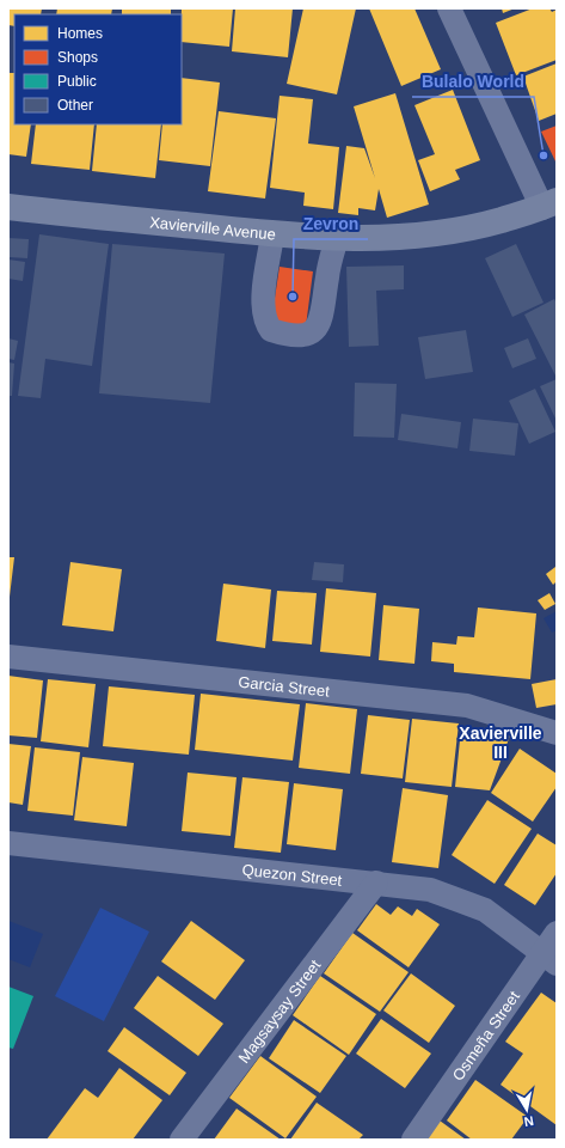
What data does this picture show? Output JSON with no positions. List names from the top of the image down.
{
  "streets": {
    "main road": ["Xavierville Avenue"],
    "street": [
      "Garcia Street",
      "Quezon Street",
      "Magsaysay Street",
      "Osmeña Street"
    ]
  },
  "crossings": [
    ["Quezon Street", "Magsaysay Street"],
    ["Quezon Street", "Osmeña Street"]
  ],
  "districts": ["Xavierville III"],
  "places": ["Bulalo World", "Zevron"],
  "legend": [
    "Homes",
    "Shops",
    "Public",
    "Other"
  ],
  "north": "bottom"
}
